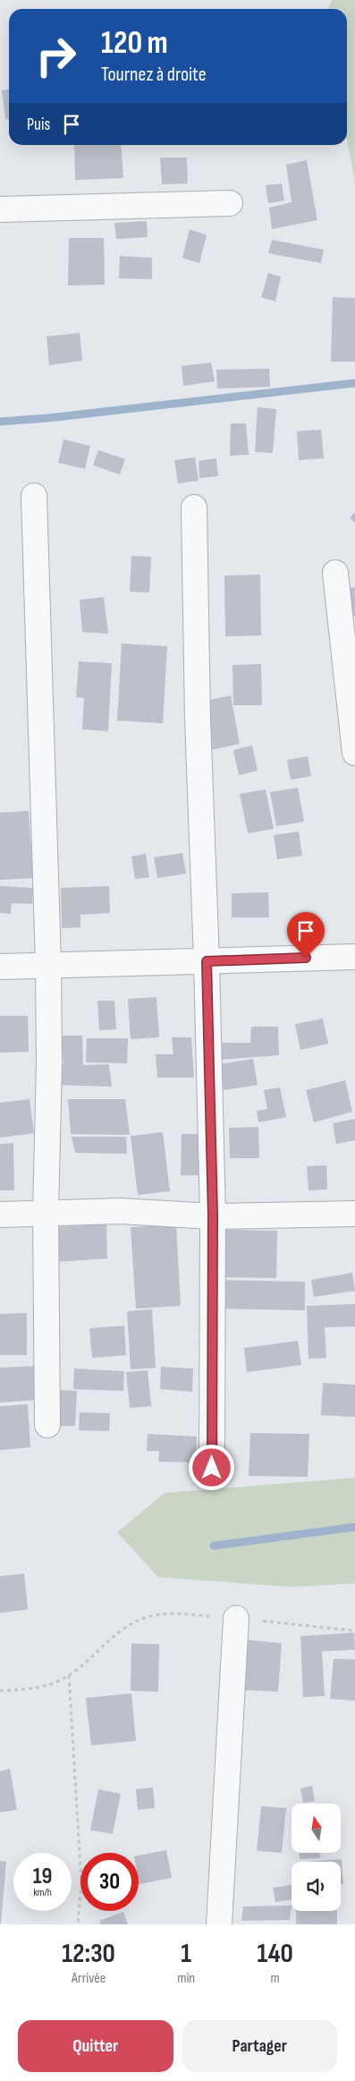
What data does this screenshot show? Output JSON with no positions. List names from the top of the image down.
{
  "north": "top",
  "page": {
    "turn": ["120 m", "Tournez à droite"],
    "then": "Puis",
    "speed": "19 km/h",
    "limit": "30",
    "eta": [
      "12:30",
      "Arrivée",
      "1",
      "min",
      "140",
      "m"
    ],
    "buttons": ["Quitter", "Partager"]
  }
}
